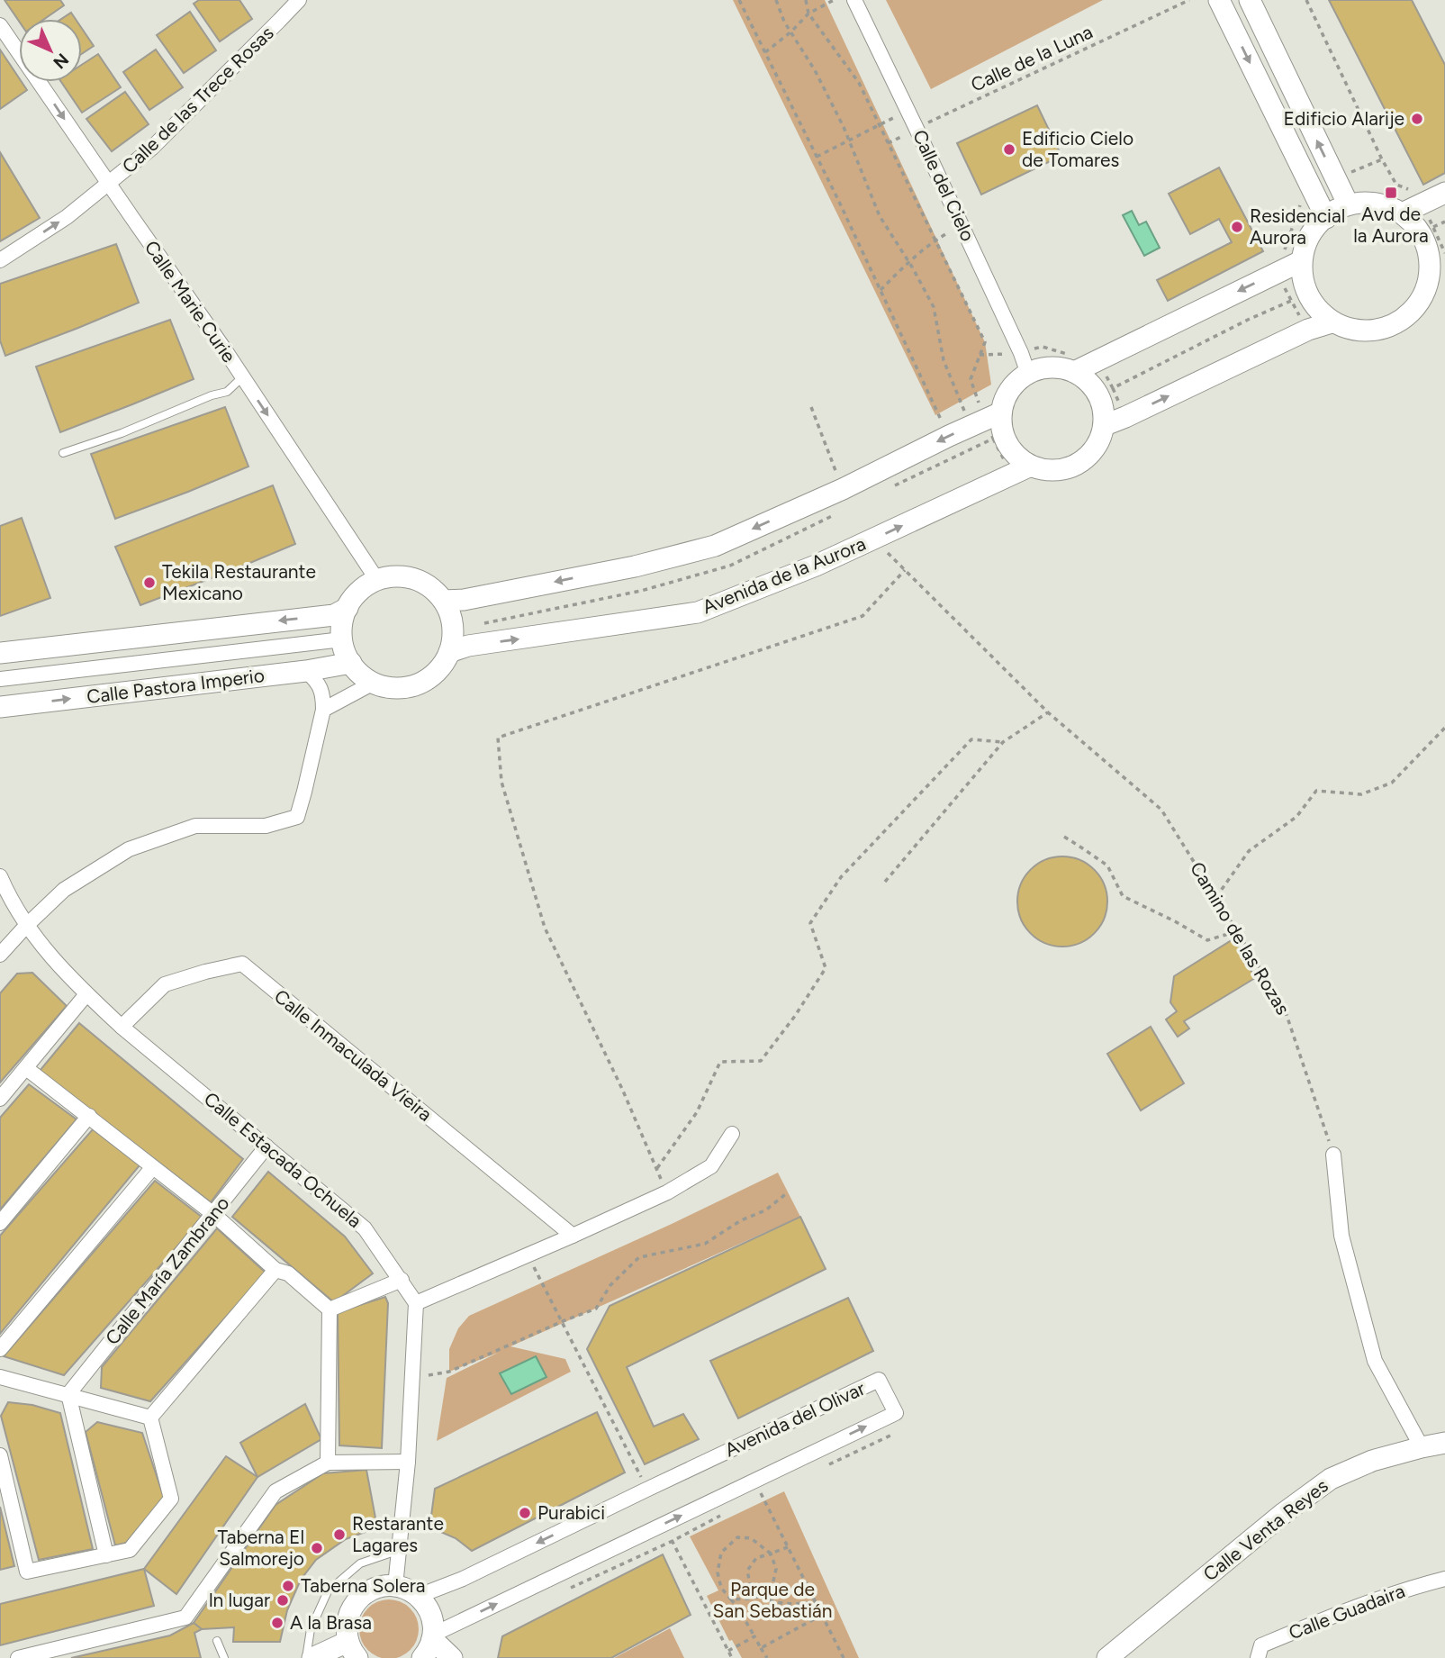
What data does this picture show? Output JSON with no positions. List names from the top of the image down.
{
  "streets": {
    "street": [
      "Calle de las Trece Rosas",
      "Calle del Cielo",
      "Calle Marie Curie",
      "Avenida de la Aurora",
      "Calle Pastora Imperio",
      "Calle Inmaculada Vieira",
      "Calle Estacada Ochuela",
      "Calle María Zambrano",
      "Avenida del Olivar",
      "Calle Venta Reyes",
      "Calle Guadaira"
    ],
    "path": ["Calle de la Luna", "Camino de las Rozas"]
  },
  "crossings": [
    ["Calle de la Luna", "Calle del Cielo"],
    ["Calle de las Trece Rosas", "Calle Marie Curie"],
    ["Calle del Cielo", "Avenida de la Aurora"],
    ["Calle Marie Curie", "Avenida de la Aurora"],
    ["Calle Marie Curie", "Calle Pastora Imperio"],
    ["Avenida de la Aurora", "Calle Pastora Imperio"],
    ["Avenida de la Aurora", "Camino de las Rozas"],
    ["Calle Inmaculada Vieira", "Calle Estacada Ochuela"],
    ["Calle Estacada Ochuela", "Calle María Zambrano"]
  ],
  "one_way": ["Calle Marie Curie"],
  "parks": ["Parque de San Sebastián"],
  "places": {
    "other": [
      "Edificio Alarije",
      "Edificio Cielo de Tomares",
      "Residencial Aurora",
      "Tekila Restaurante Mexicano",
      "Purabici",
      "Restarante Lagares",
      "Taberna El Salmorejo",
      "Taberna Solera",
      "ln lugar",
      "A la Brasa"
    ],
    "transit": ["Avd de la Aurora"]
  },
  "north": "bottom right"
}
